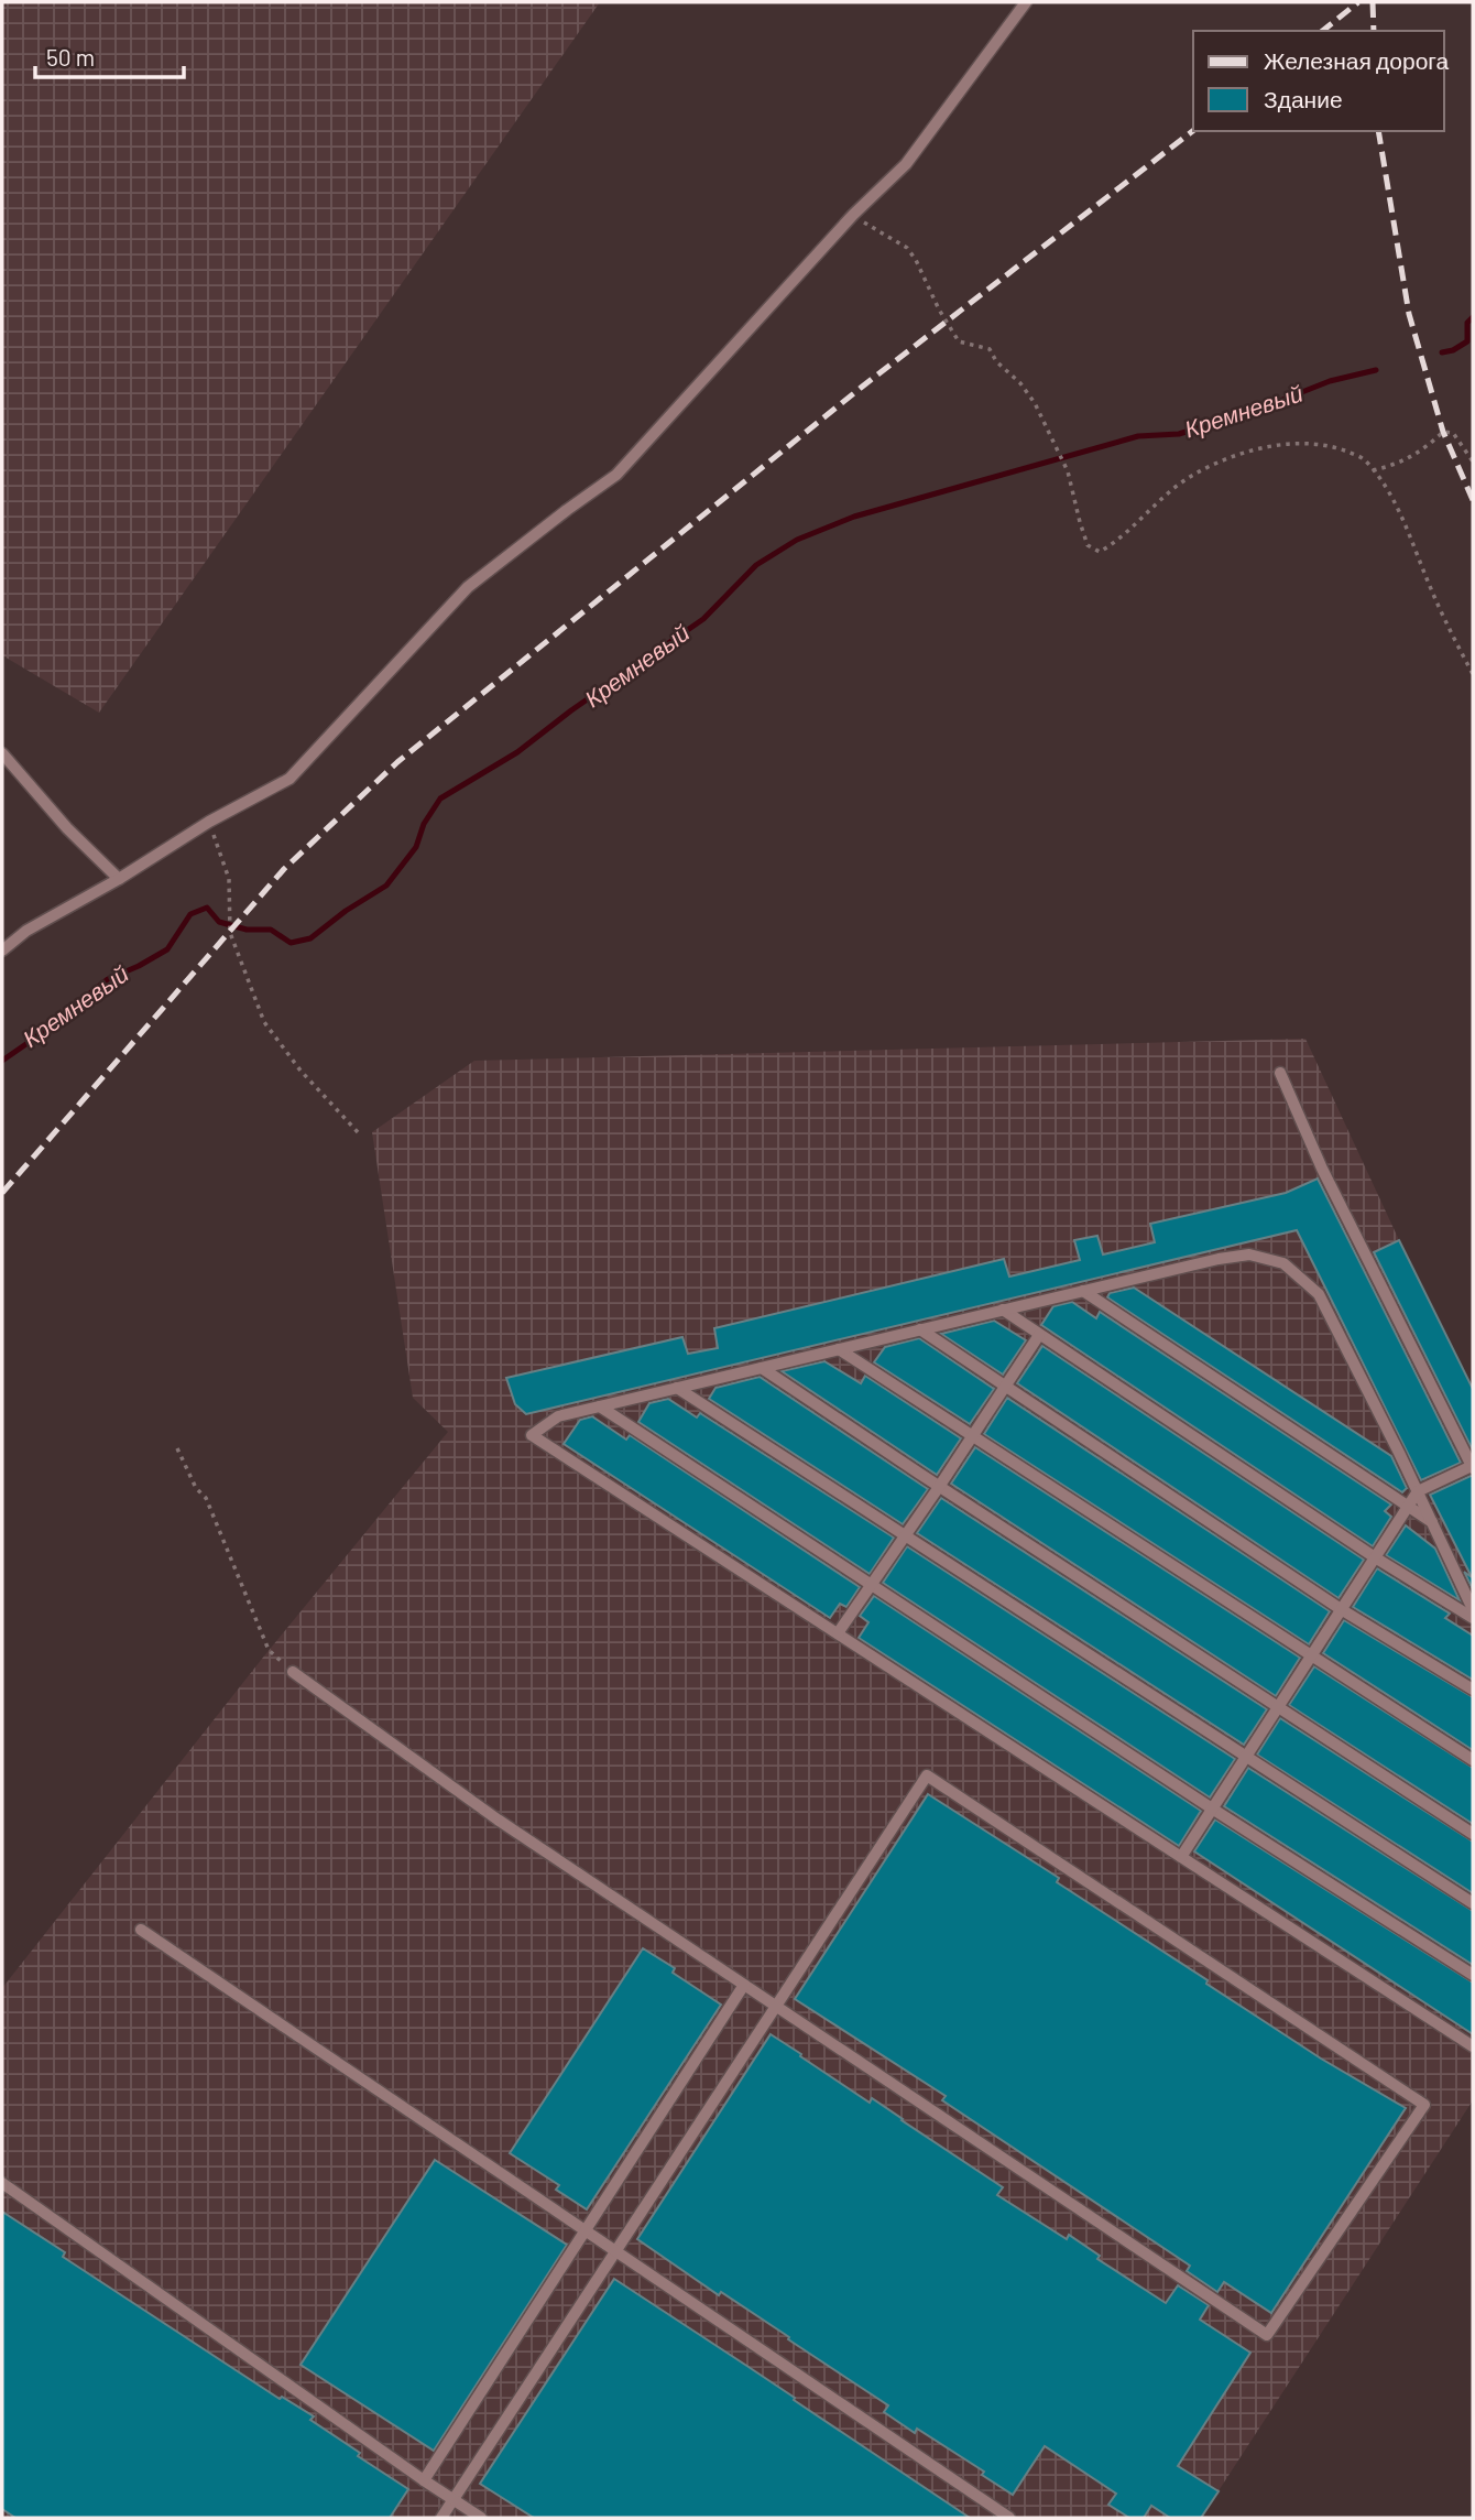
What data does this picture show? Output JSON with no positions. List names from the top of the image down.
{
  "water": ["Кремневый"],
  "legend": ["Железная дорога", "Здание"],
  "scale_bar": "50 m"
}
